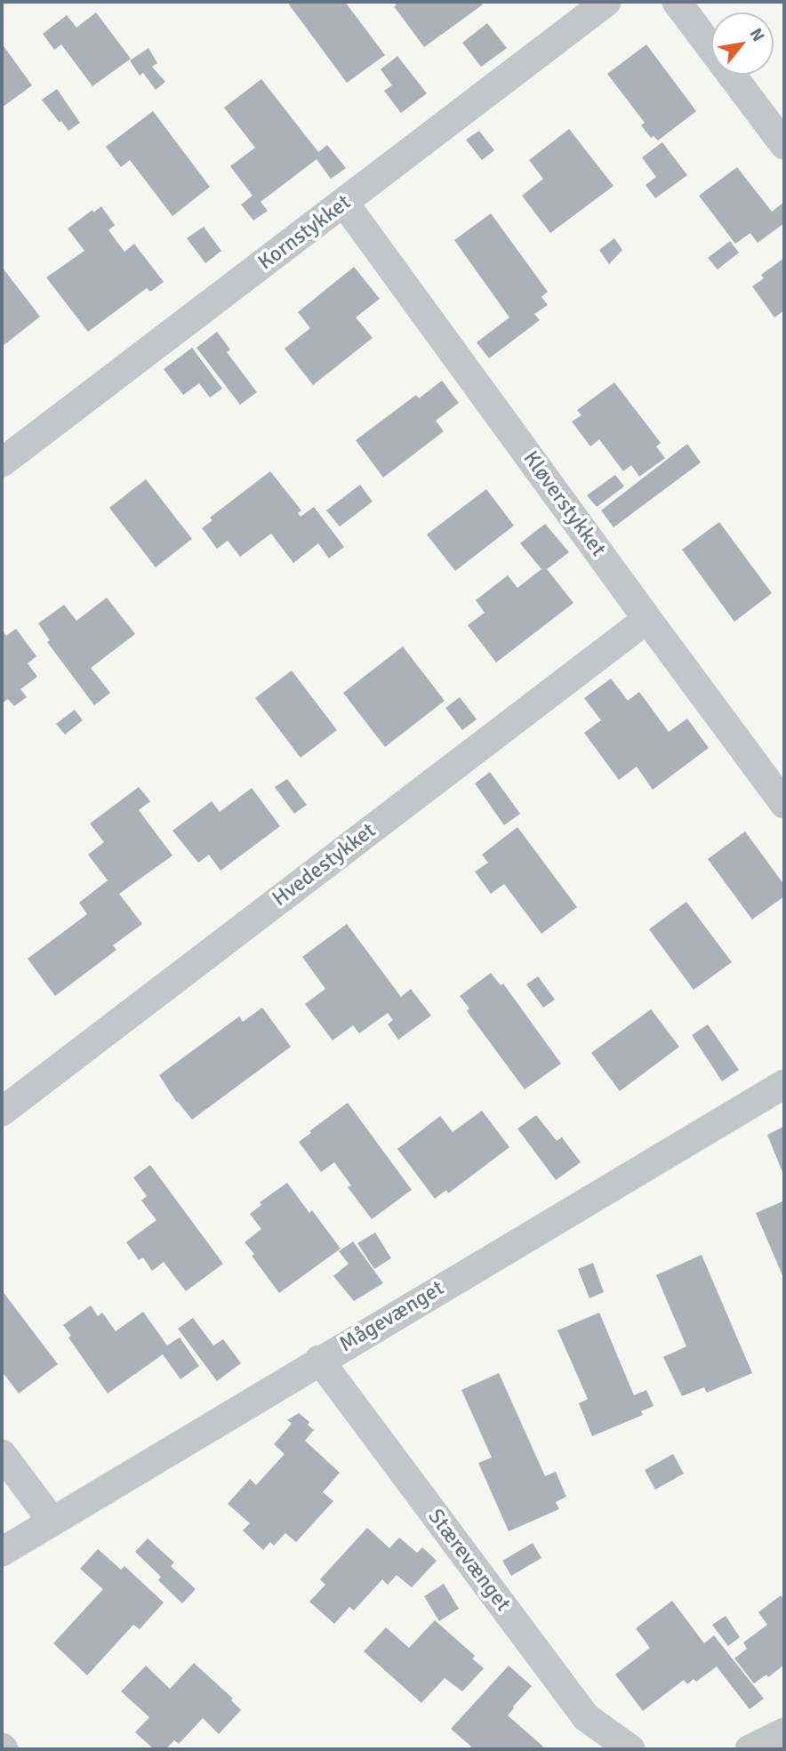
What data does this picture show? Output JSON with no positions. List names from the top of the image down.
{
  "streets": {
    "street": [
      "Kornstykket",
      "Kløverstykket",
      "Hvedestykket",
      "Mågevænget",
      "Stærevænget"
    ]
  },
  "crossings": [
    ["Kornstykket", "Kløverstykket"],
    ["Kløverstykket", "Hvedestykket"],
    ["Mågevænget", "Stærevænget"]
  ],
  "north": "top right"
}
